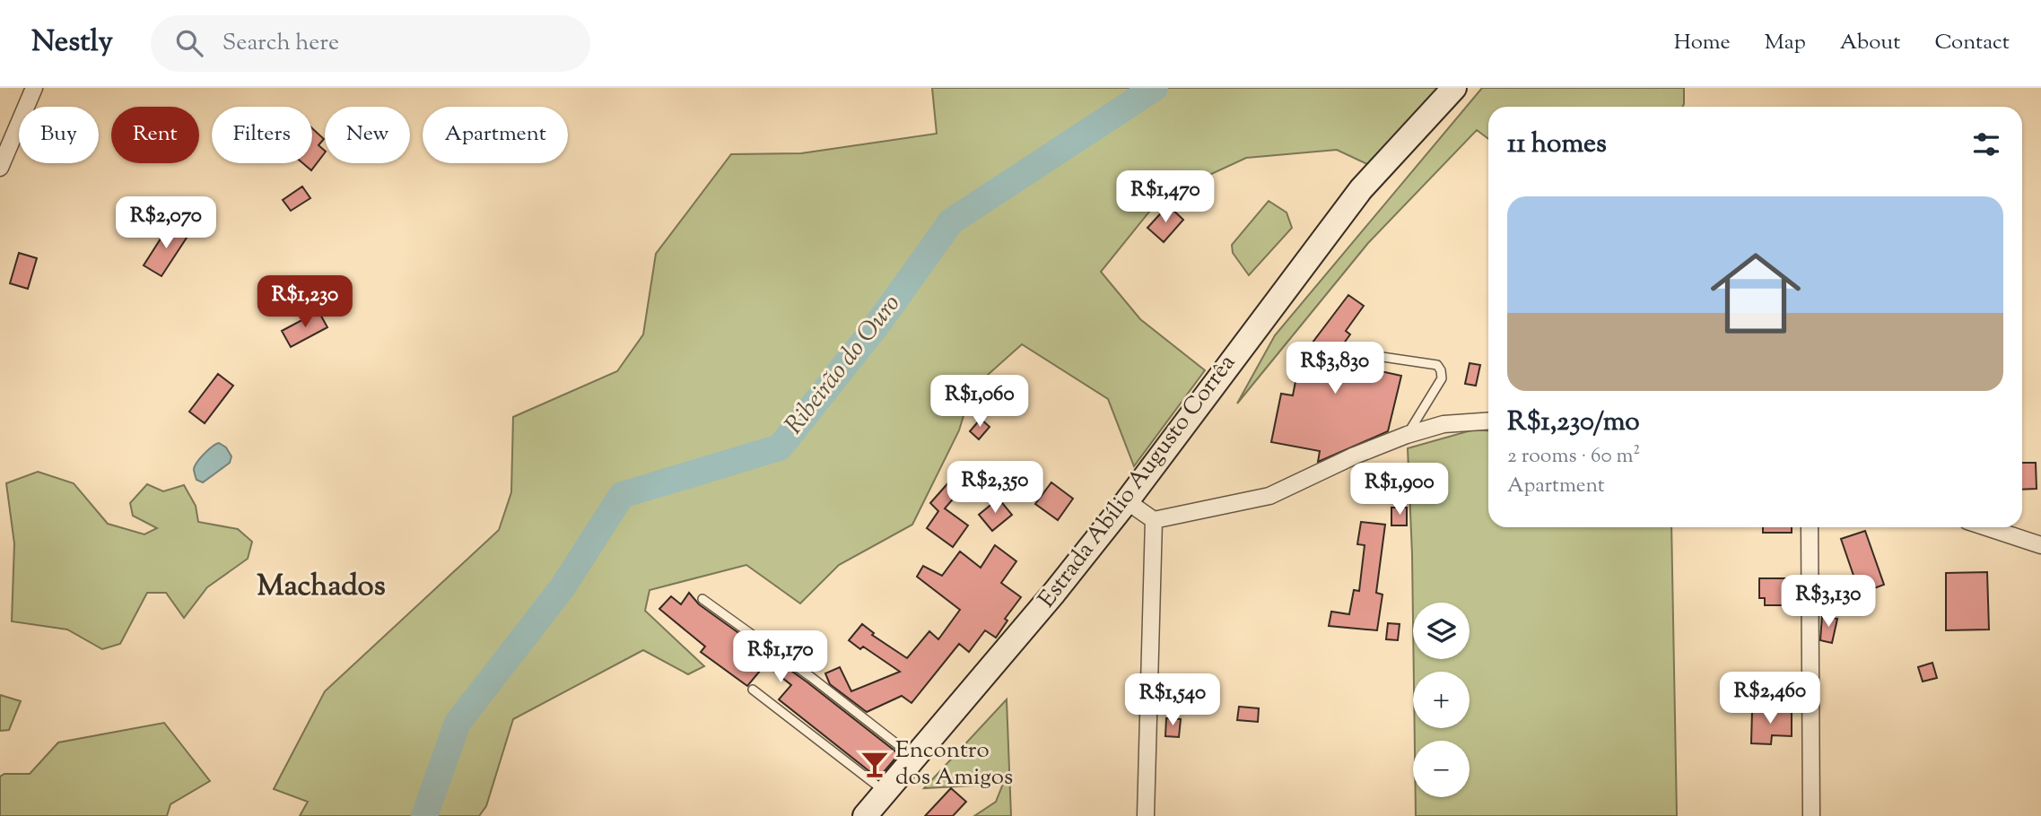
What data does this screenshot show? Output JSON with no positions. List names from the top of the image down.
{
  "streets": {
    "main road": ["Estrada Abílio Augusto Corrêa"]
  },
  "districts": ["Machados"],
  "water": ["Ribeirão do Ouro"],
  "places": {
    "bar": ["Encontro dos Amigos"]
  },
  "page": {
    "header": "Nestly",
    "search": "Search here",
    "nav": [
      "Home",
      "Map",
      "About",
      "Contact"
    ],
    "chip": [
      "Buy",
      "Rent",
      "Filters",
      "New",
      "Apartment"
    ],
    "heading": "11 homes",
    "price": [
      "R$1,470",
      "R$2,070",
      "R$1,230",
      "R$3,830",
      "R$1,060",
      "R$2,350",
      "R$1,900",
      "R$3,130",
      "R$1,170",
      "R$2,460",
      "R$1,540"
    ],
    "list": [
      {
        "name": "R$1,230/mo",
        "note": "2 rooms · 60 m² · Apartment"
      }
    ],
    "map_buttons": ["+", "−"]
  }
}
